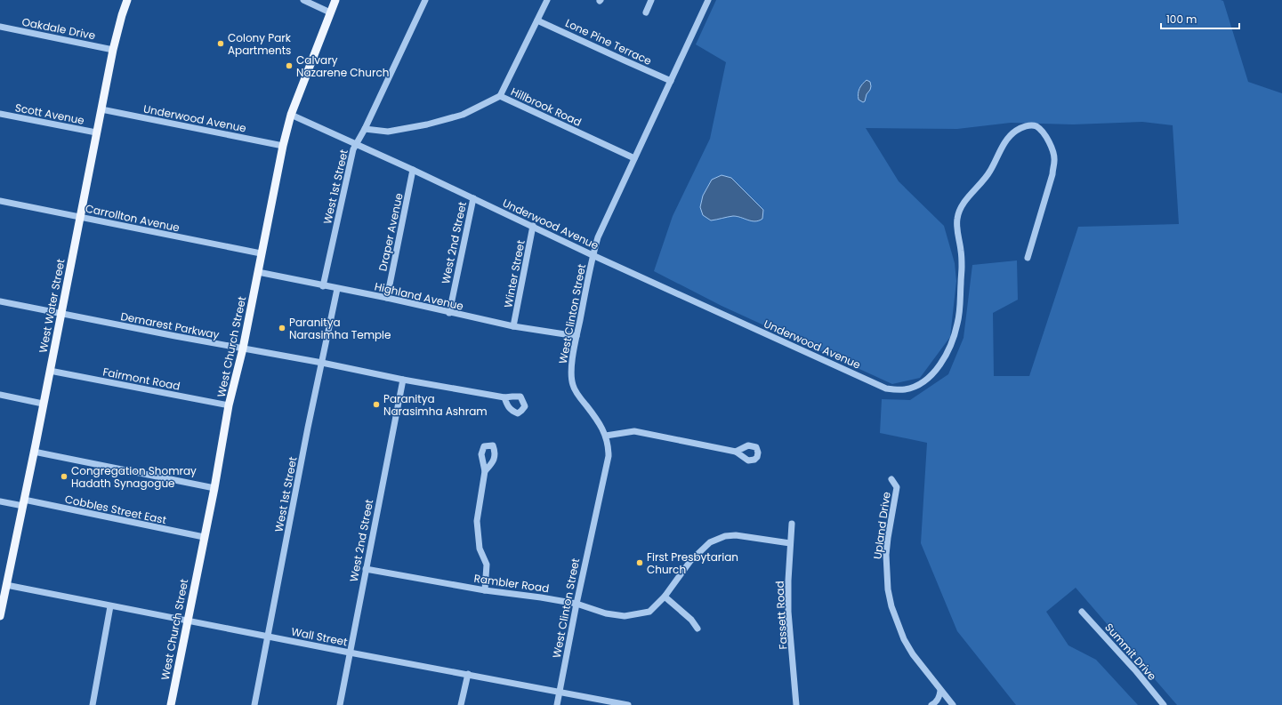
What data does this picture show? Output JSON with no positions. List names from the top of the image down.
{
  "streets": {
    "main road": ["West Water Street", "West Church Street"],
    "street": [
      "Oakdale Drive",
      "Lone Pine Terrace",
      "Hillbrook Road",
      "Scott Avenue",
      "Underwood Avenue",
      "West 1st Street",
      "Carrollton Avenue",
      "Draper Avenue",
      "West 2nd Street",
      "Winter Street",
      "Highland Avenue",
      "West Clinton Street",
      "Demarest Parkway",
      "Fairmont Road",
      "Cobbles Street East",
      "Upland Drive",
      "Rambler Road",
      "Fassett Road",
      "Wall Street",
      "Summit Drive"
    ]
  },
  "crossings": [
    ["Oakdale Drive", "West Water Street"],
    ["Lone Pine Terrace", "West Clinton Street"],
    ["Hillbrook Road", "West 1st Street"],
    ["Hillbrook Road", "West Clinton Street"],
    ["Scott Avenue", "West Water Street"],
    ["Underwood Avenue", "West 1st Street"],
    ["Underwood Avenue", "Draper Avenue"],
    ["Underwood Avenue", "West 2nd Street"],
    ["Underwood Avenue", "Winter Street"],
    ["Underwood Avenue", "West Water Street"],
    ["Underwood Avenue", "West Clinton Street"],
    ["Underwood Avenue", "West Church Street"],
    ["West 1st Street", "Highland Avenue"],
    ["West 1st Street", "Demarest Parkway"],
    ["West 1st Street", "Wall Street"],
    ["Carrollton Avenue", "West Water Street"],
    ["Carrollton Avenue", "West Church Street"],
    ["Draper Avenue", "Highland Avenue"],
    ["West 2nd Street", "Highland Avenue"],
    ["West 2nd Street", "Demarest Parkway"],
    ["West 2nd Street", "Rambler Road"],
    ["West 2nd Street", "Wall Street"],
    ["Winter Street", "Highland Avenue"],
    ["Highland Avenue", "West Clinton Street"],
    ["Highland Avenue", "West Church Street"],
    ["West Water Street", "Demarest Parkway"],
    ["West Water Street", "Fairmont Road"],
    ["West Water Street", "Cobbles Street East"],
    ["West Water Street", "Wall Street"],
    ["West Clinton Street", "Rambler Road"],
    ["West Clinton Street", "Wall Street"],
    ["Demarest Parkway", "West Church Street"],
    ["West Church Street", "Fairmont Road"],
    ["West Church Street", "Cobbles Street East"],
    ["West Church Street", "Wall Street"],
    ["Rambler Road", "Fassett Road"]
  ],
  "places": [
    "Colony Park Apartments",
    "Calvary Nazarene Church",
    "Paranitya Narasimha Temple",
    "Paranitya Narasimha Ashram",
    "Congregation Shomray Hadath Synagogue",
    "First Presbytarian Church"
  ],
  "scale_bar": "100 m"
}
